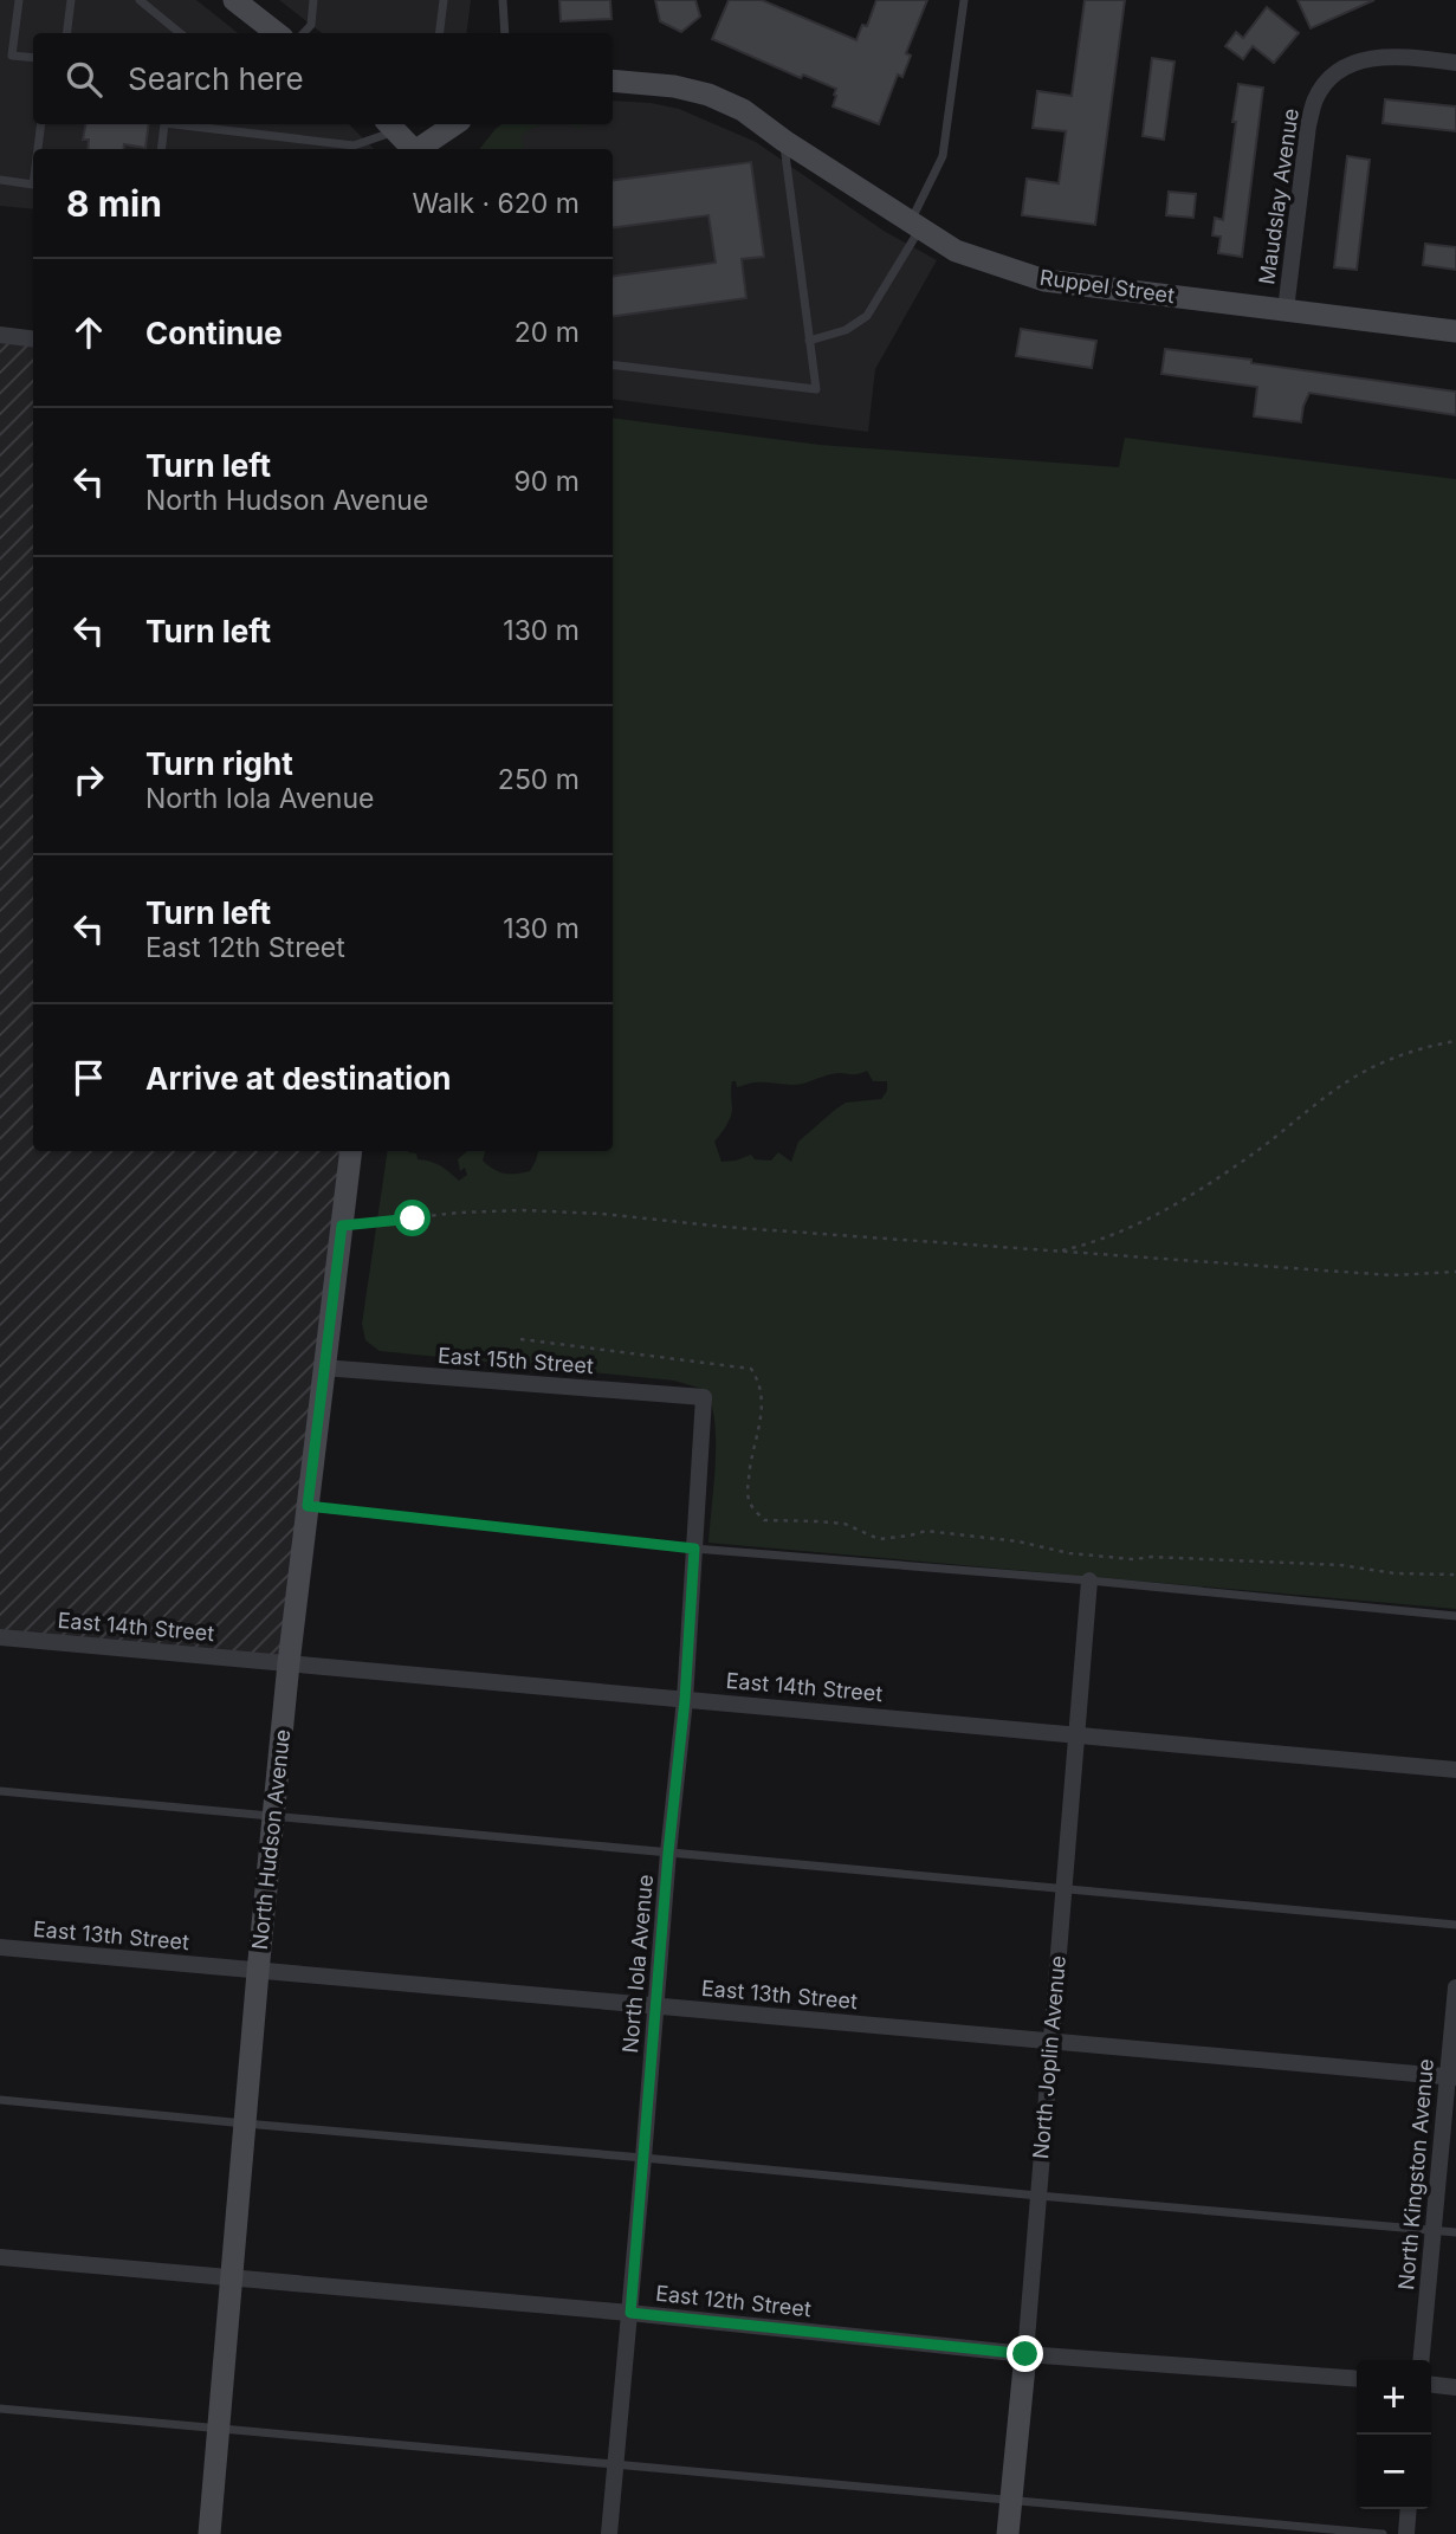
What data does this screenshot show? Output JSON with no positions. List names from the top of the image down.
{
  "streets": {
    "main road": ["Ruppel Street", "North Hudson Avenue", "North Joplin Avenue"],
    "street": [
      "Maudslay Avenue",
      "East 15th Street",
      "East 14th Street",
      "East 13th Street",
      "North Iola Avenue",
      "North Kingston Avenue",
      "East 12th Street"
    ]
  },
  "crossings": [
    ["Maudslay Avenue", "Ruppel Street"],
    ["East 15th Street", "North Hudson Avenue"],
    ["East 15th Street", "North Iola Avenue"],
    ["East 14th Street", "North Hudson Avenue"],
    ["East 14th Street", "North Iola Avenue"],
    ["East 14th Street", "North Joplin Avenue"],
    ["North Hudson Avenue", "East 13th Street"],
    ["North Hudson Avenue", "East 12th Street"],
    ["East 13th Street", "North Iola Avenue"],
    ["East 13th Street", "North Joplin Avenue"],
    ["East 13th Street", "North Kingston Avenue"],
    ["North Iola Avenue", "East 12th Street"],
    ["North Joplin Avenue", "East 12th Street"]
  ],
  "page": {
    "search": "Search here",
    "heading": ["8 min", "Walk · 620 m"],
    "list": [
      ["Continue", "20 m"],
      ["Turn left", "North Hudson Avenue", "90 m"],
      ["Turn left", "130 m"],
      ["Turn right", "North Iola Avenue", "250 m"],
      ["Turn left", "East 12th Street", "130 m"],
      "Arrive at destination"
    ],
    "map_buttons": ["+", "−"]
  }
}
